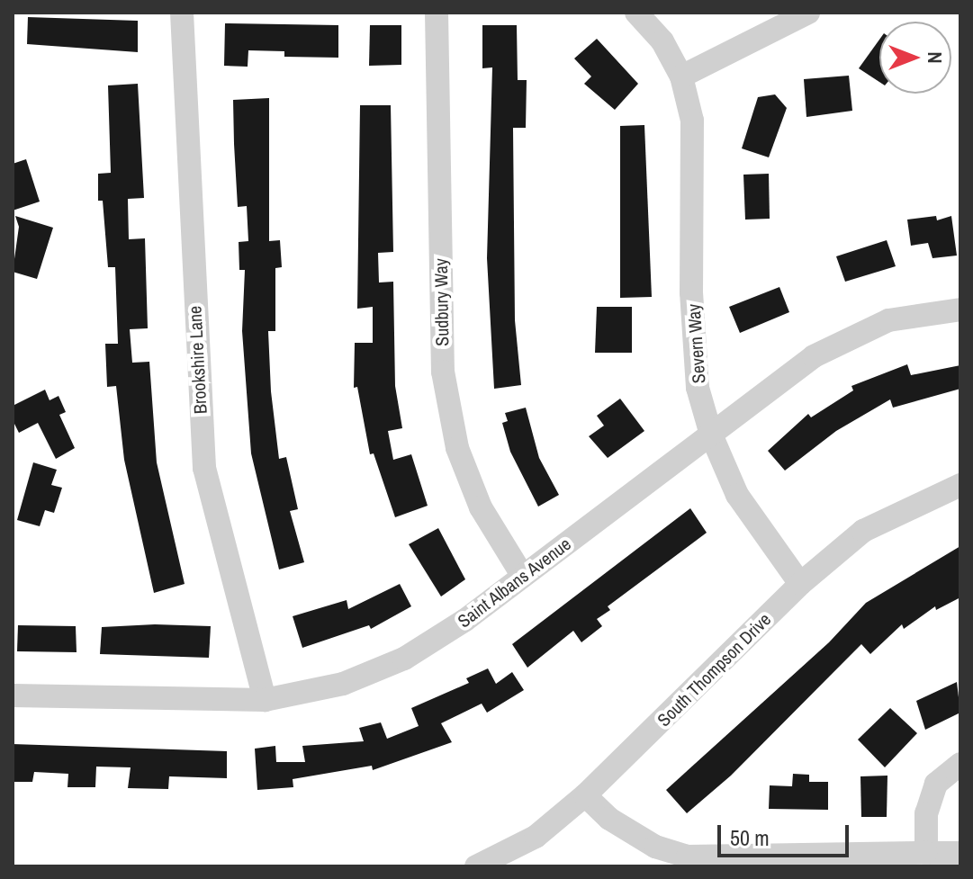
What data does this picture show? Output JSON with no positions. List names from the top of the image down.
{
  "streets": {
    "street": [
      "Sudbury Way",
      "Severn Way",
      "Brookshire Lane",
      "Saint Albans Avenue",
      "South Thompson Drive"
    ]
  },
  "crossings": [
    ["Sudbury Way", "Saint Albans Avenue"],
    ["Severn Way", "Saint Albans Avenue"],
    ["Severn Way", "South Thompson Drive"],
    ["Brookshire Lane", "Saint Albans Avenue"]
  ],
  "scale_bar": "50 m",
  "north": "right"
}
